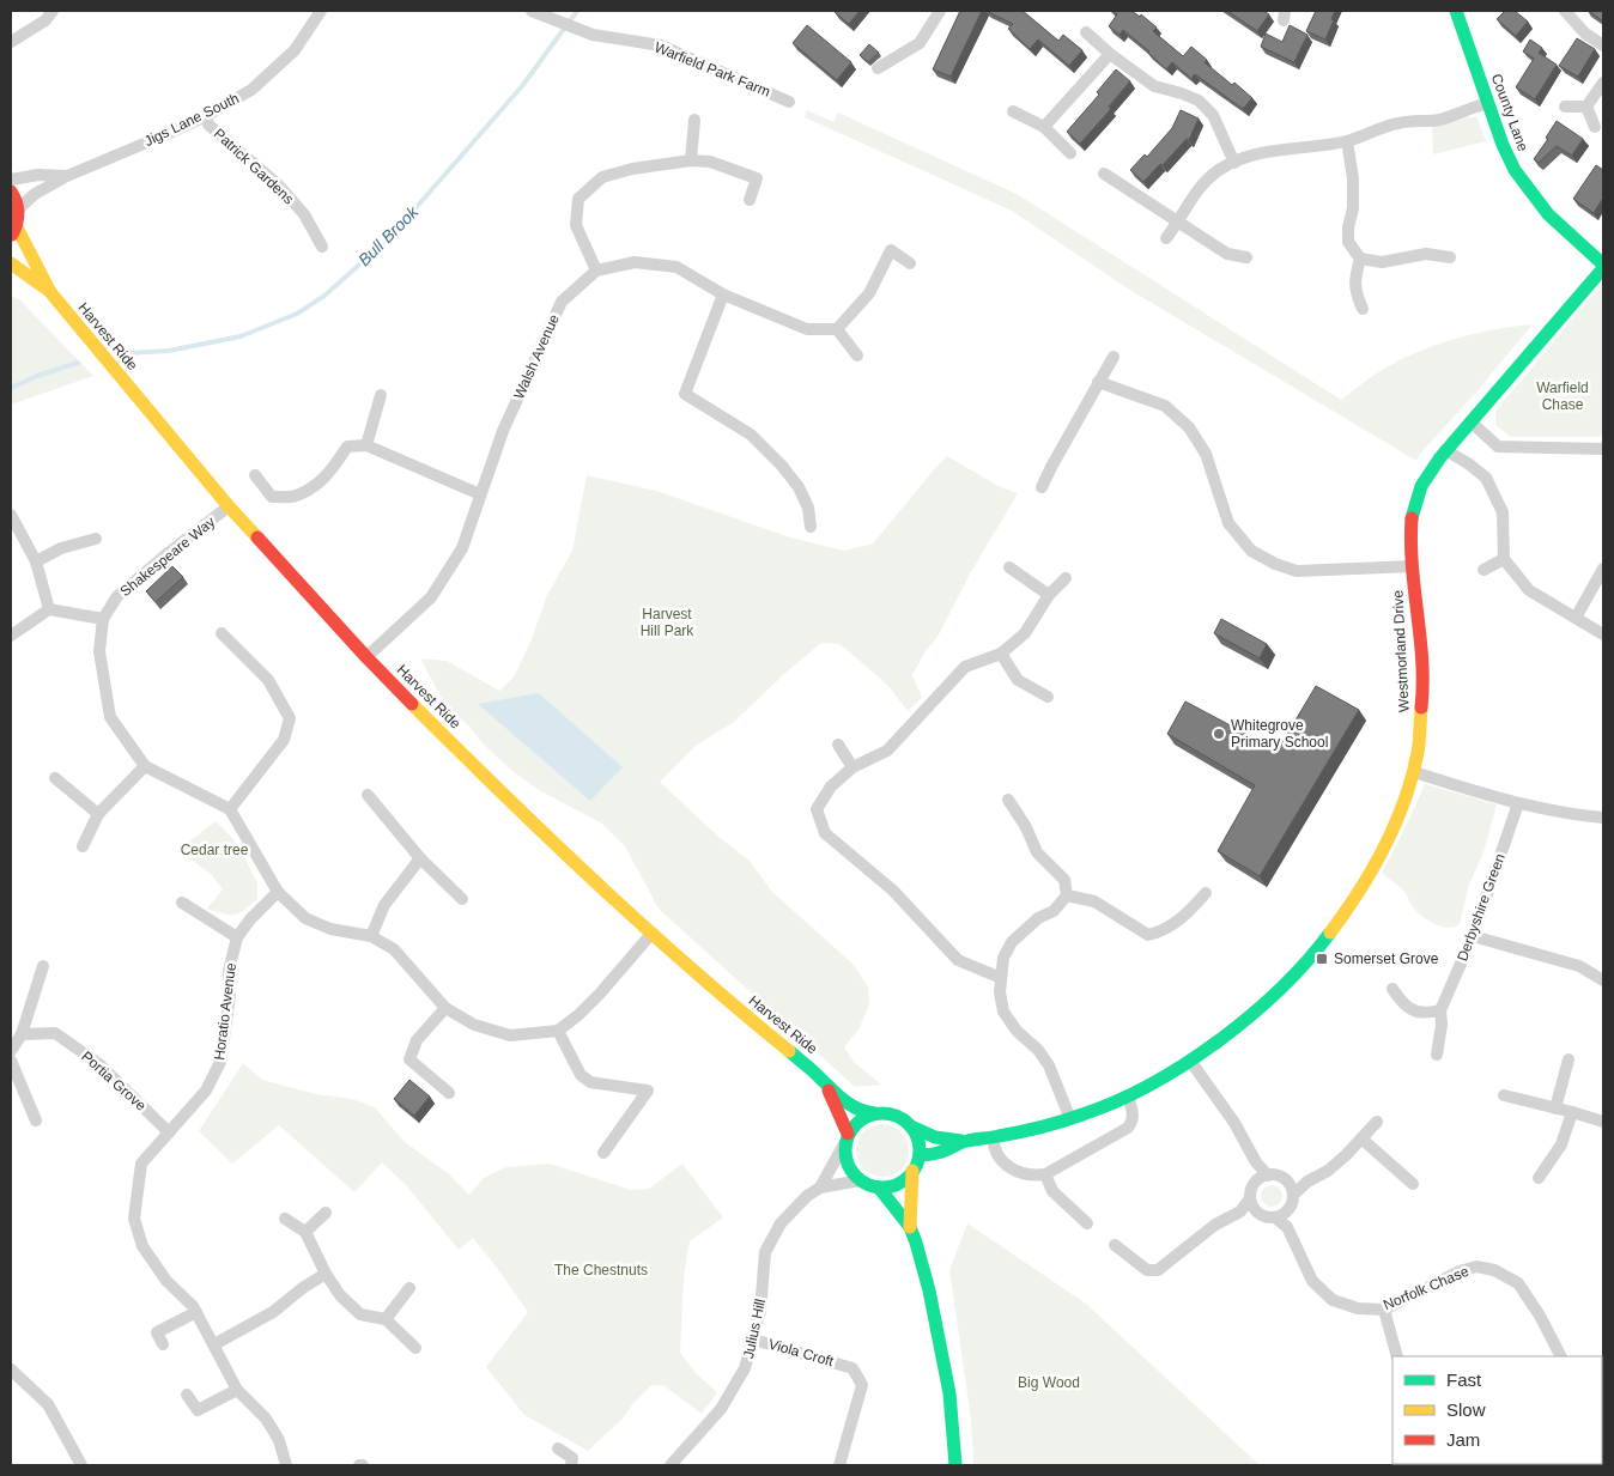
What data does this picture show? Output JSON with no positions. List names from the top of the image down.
{
  "streets": {
    "street": [
      "Warfield Park Farm",
      "County Lane",
      "Jigs Lane South",
      "Patrick Gardens",
      "Harvest Ride",
      "Walsh Avenue",
      "Shakespeare Way",
      "Westmorland Drive",
      "Derbyshire Green",
      "Horatio Avenue",
      "Portia Grove",
      "Norfolk Chase",
      "Julius Hill",
      "Viola Croft"
    ]
  },
  "crossings": [
    ["County Lane", "Westmorland Drive"],
    ["Jigs Lane South", "Patrick Gardens"],
    ["Harvest Ride", "Walsh Avenue"],
    ["Harvest Ride", "Shakespeare Way"],
    ["Harvest Ride", "Westmorland Drive"],
    ["Harvest Ride", "Julius Hill"],
    ["Westmorland Drive", "Julius Hill"],
    ["Horatio Avenue", "Portia Grove"],
    ["Julius Hill", "Viola Croft"]
  ],
  "water": ["Bull Brook"],
  "parks": [
    "Warfield Chase",
    "Harvest Hill Park",
    "Cedar tree",
    "The Chestnuts",
    "Big Wood"
  ],
  "places": {
    "other": ["Whitegrove Primary School"],
    "transit": ["Somerset Grove"]
  },
  "legend": ["Fast", "Slow", "Jam"]
}
